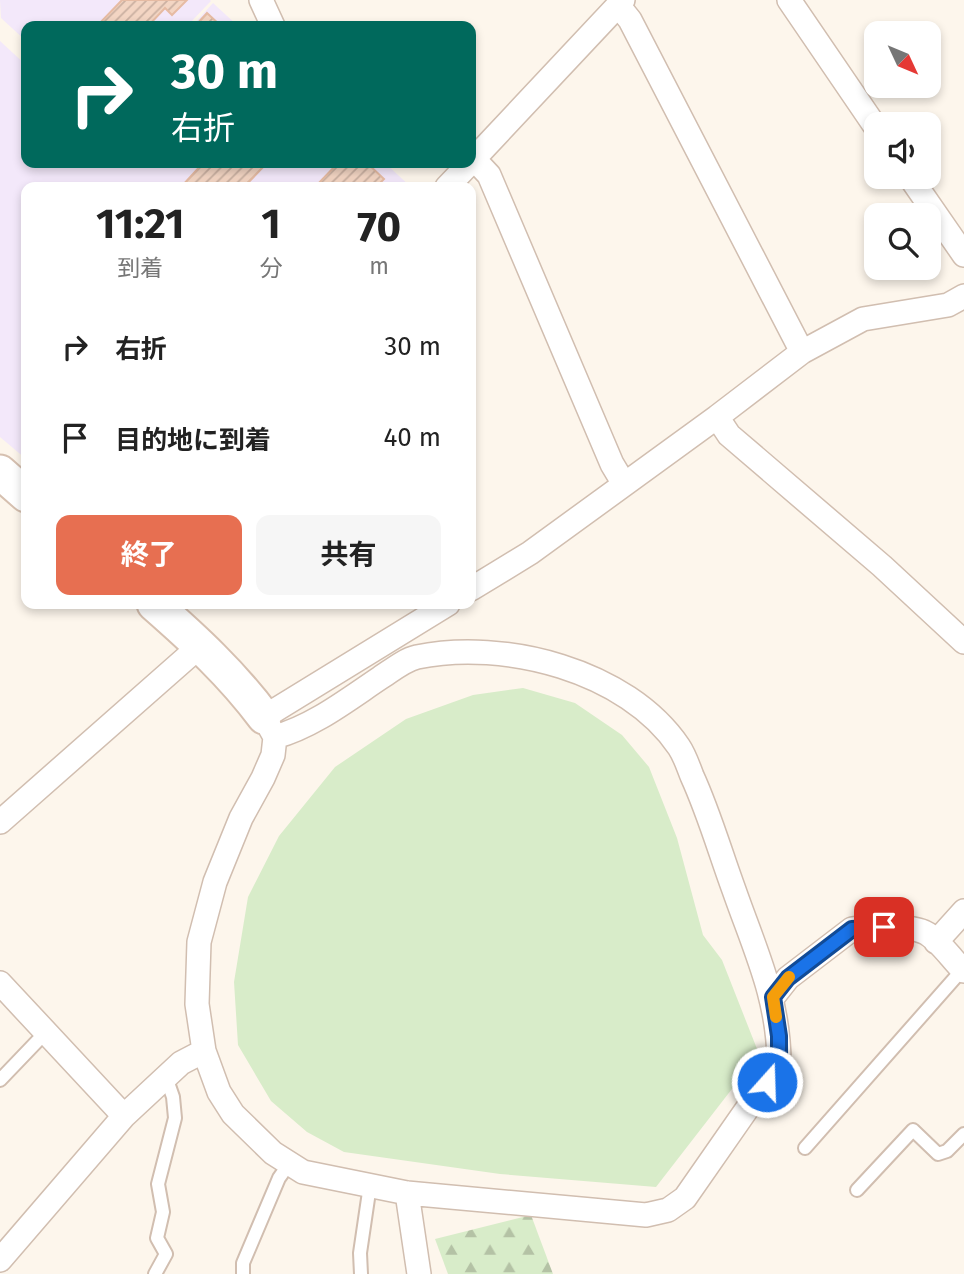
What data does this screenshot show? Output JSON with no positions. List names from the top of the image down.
{
  "north": "bottom right",
  "page": {
    "turn": ["30 m", "右折"],
    "eta": [
      "11:21",
      "到着",
      "1",
      "分",
      "70",
      "m"
    ],
    "list": [
      {
        "name": "右折",
        "value": "30 m"
      },
      {
        "name": "目的地に到着",
        "value": "40 m"
      }
    ],
    "buttons": ["終了", "共有"]
  }
}
